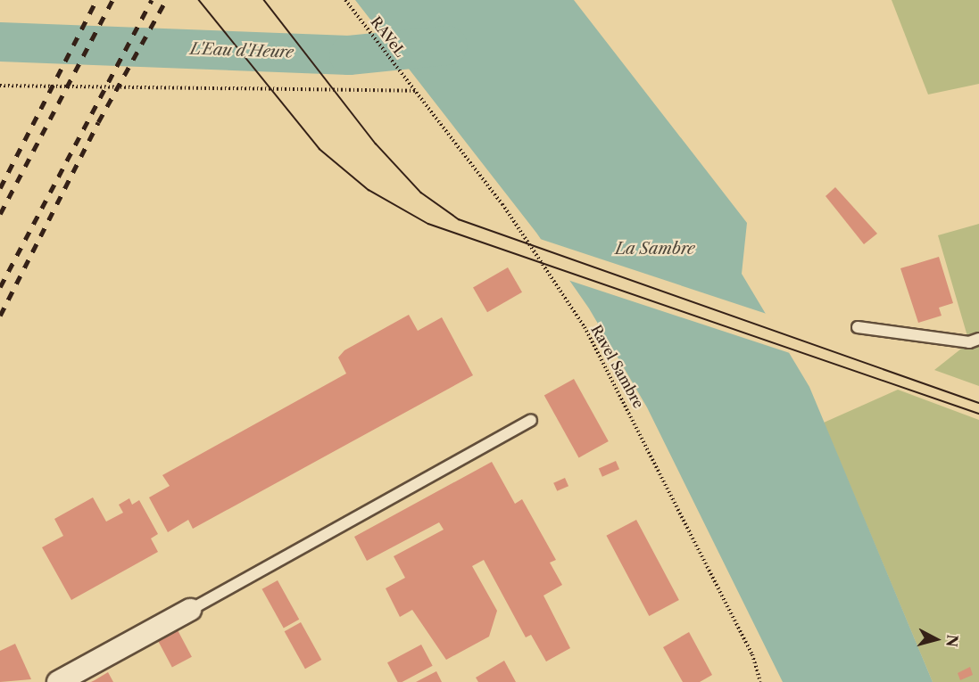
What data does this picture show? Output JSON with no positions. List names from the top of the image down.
{
  "streets": {
    "path": ["RAVeL", "Ravel Sambre"]
  },
  "crossings": [
    ["RAVeL", "Ravel Sambre"]
  ],
  "water": ["L'Eau d'Heure", "La Sambre"],
  "north": "right"
}
